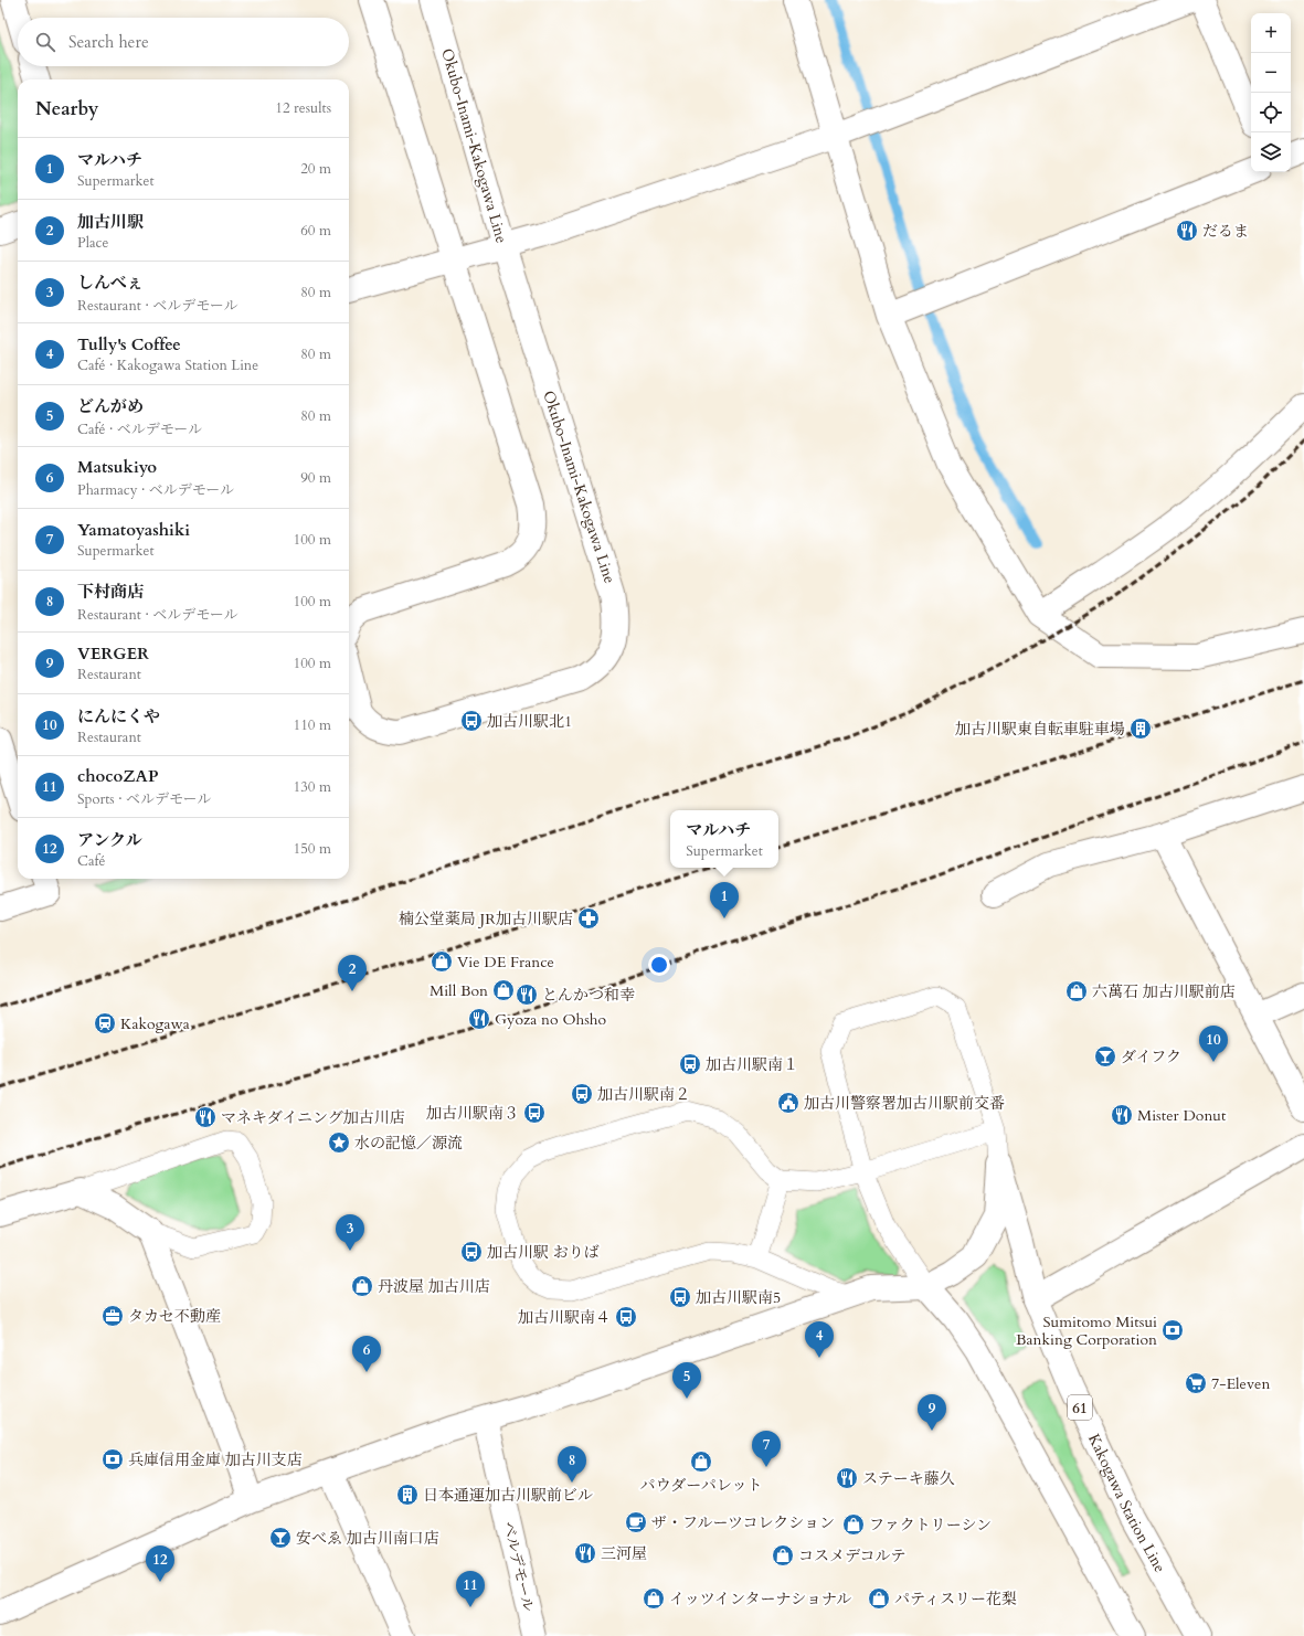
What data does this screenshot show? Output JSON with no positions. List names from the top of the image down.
{
  "streets": {
    "street": [
      "Okubo-Inami-Kakogawa Line",
      "61",
      "Kakogawa Station Line",
      "ベルデモール"
    ]
  },
  "places": {
    "restaurant": [
      "だるま",
      "とんかつ和幸",
      "Gyoza no Ohsho",
      "Mister Donut",
      "マネキダイニング加古川店",
      "ステーキ藤久",
      "三河屋"
    ],
    "bus stop": [
      "加古川駅北1",
      "加古川駅南１",
      "加古川駅南２",
      "加古川駅南３",
      "加古川駅 おりば",
      "加古川駅南5",
      "加古川駅南４"
    ],
    "building": ["加古川駅東自転車駐車場", "日本通運加古川駅前ビル"],
    "pharmacy": ["楠公堂薬局 JR加古川駅店"],
    "shop": [
      "Vie DE France",
      "Mill Bon",
      "六萬石 加古川駅前店",
      "丹波屋 加古川店",
      "パウダーパレット",
      "ファクトリーシン",
      "コスメデコルテ",
      "イッツインターナショナル",
      "パティスリー花梨"
    ],
    "station": ["Kakogawa"],
    "bar": ["ダイフク", "安べゑ 加古川南口店"],
    "public building": ["加古川警察署加古川駅前交番"],
    "place": ["水の記憶／源流"],
    "office": ["タカセ不動産"],
    "bank": ["Sumitomo Mitsui Banking Corporation", "兵庫信用金庫 加古川支店"],
    "supermarket": ["7-Eleven"],
    "cafe": ["ザ・フルーツコレクション"]
  },
  "page": {
    "map_buttons": ["+", "−"],
    "search": "Search here",
    "heading": ["Nearby", "12 results"],
    "list": [
      {
        "mark": "1",
        "name": "マルハチ",
        "note": "Supermarket",
        "value": "20 m"
      },
      {
        "mark": "2",
        "name": "加古川駅",
        "note": "Place",
        "value": "60 m"
      },
      {
        "mark": "3",
        "name": "しんべぇ",
        "note": "Restaurant · ベルデモール",
        "value": "80 m"
      },
      {
        "mark": "4",
        "name": "Tully's Coffee",
        "note": "Café · Kakogawa Station Line",
        "value": "80 m"
      },
      {
        "mark": "5",
        "name": "どんがめ",
        "note": "Café · ベルデモール",
        "value": "80 m"
      },
      {
        "mark": "6",
        "name": "Matsukiyo",
        "note": "Pharmacy · ベルデモール",
        "value": "90 m"
      },
      {
        "mark": "7",
        "name": "Yamatoyashiki",
        "note": "Supermarket",
        "value": "100 m"
      },
      {
        "mark": "8",
        "name": "下村商店",
        "note": "Restaurant · ベルデモール",
        "value": "100 m"
      },
      {
        "mark": "9",
        "name": "VERGER",
        "note": "Restaurant",
        "value": "100 m"
      },
      {
        "mark": "10",
        "name": "にんにくや",
        "note": "Restaurant",
        "value": "110 m"
      },
      {
        "mark": "11",
        "name": "chocoZAP",
        "note": "Sports · ベルデモール",
        "value": "130 m"
      },
      {
        "mark": "12",
        "name": "アンクル",
        "note": "Café",
        "value": "150 m"
      }
    ],
    "popup": ["マルハチ", "Supermarket"],
    "pins": [
      "1",
      "2",
      "10",
      "3",
      "4",
      "6",
      "5",
      "9",
      "7",
      "8",
      "12",
      "11"
    ]
  }
}
